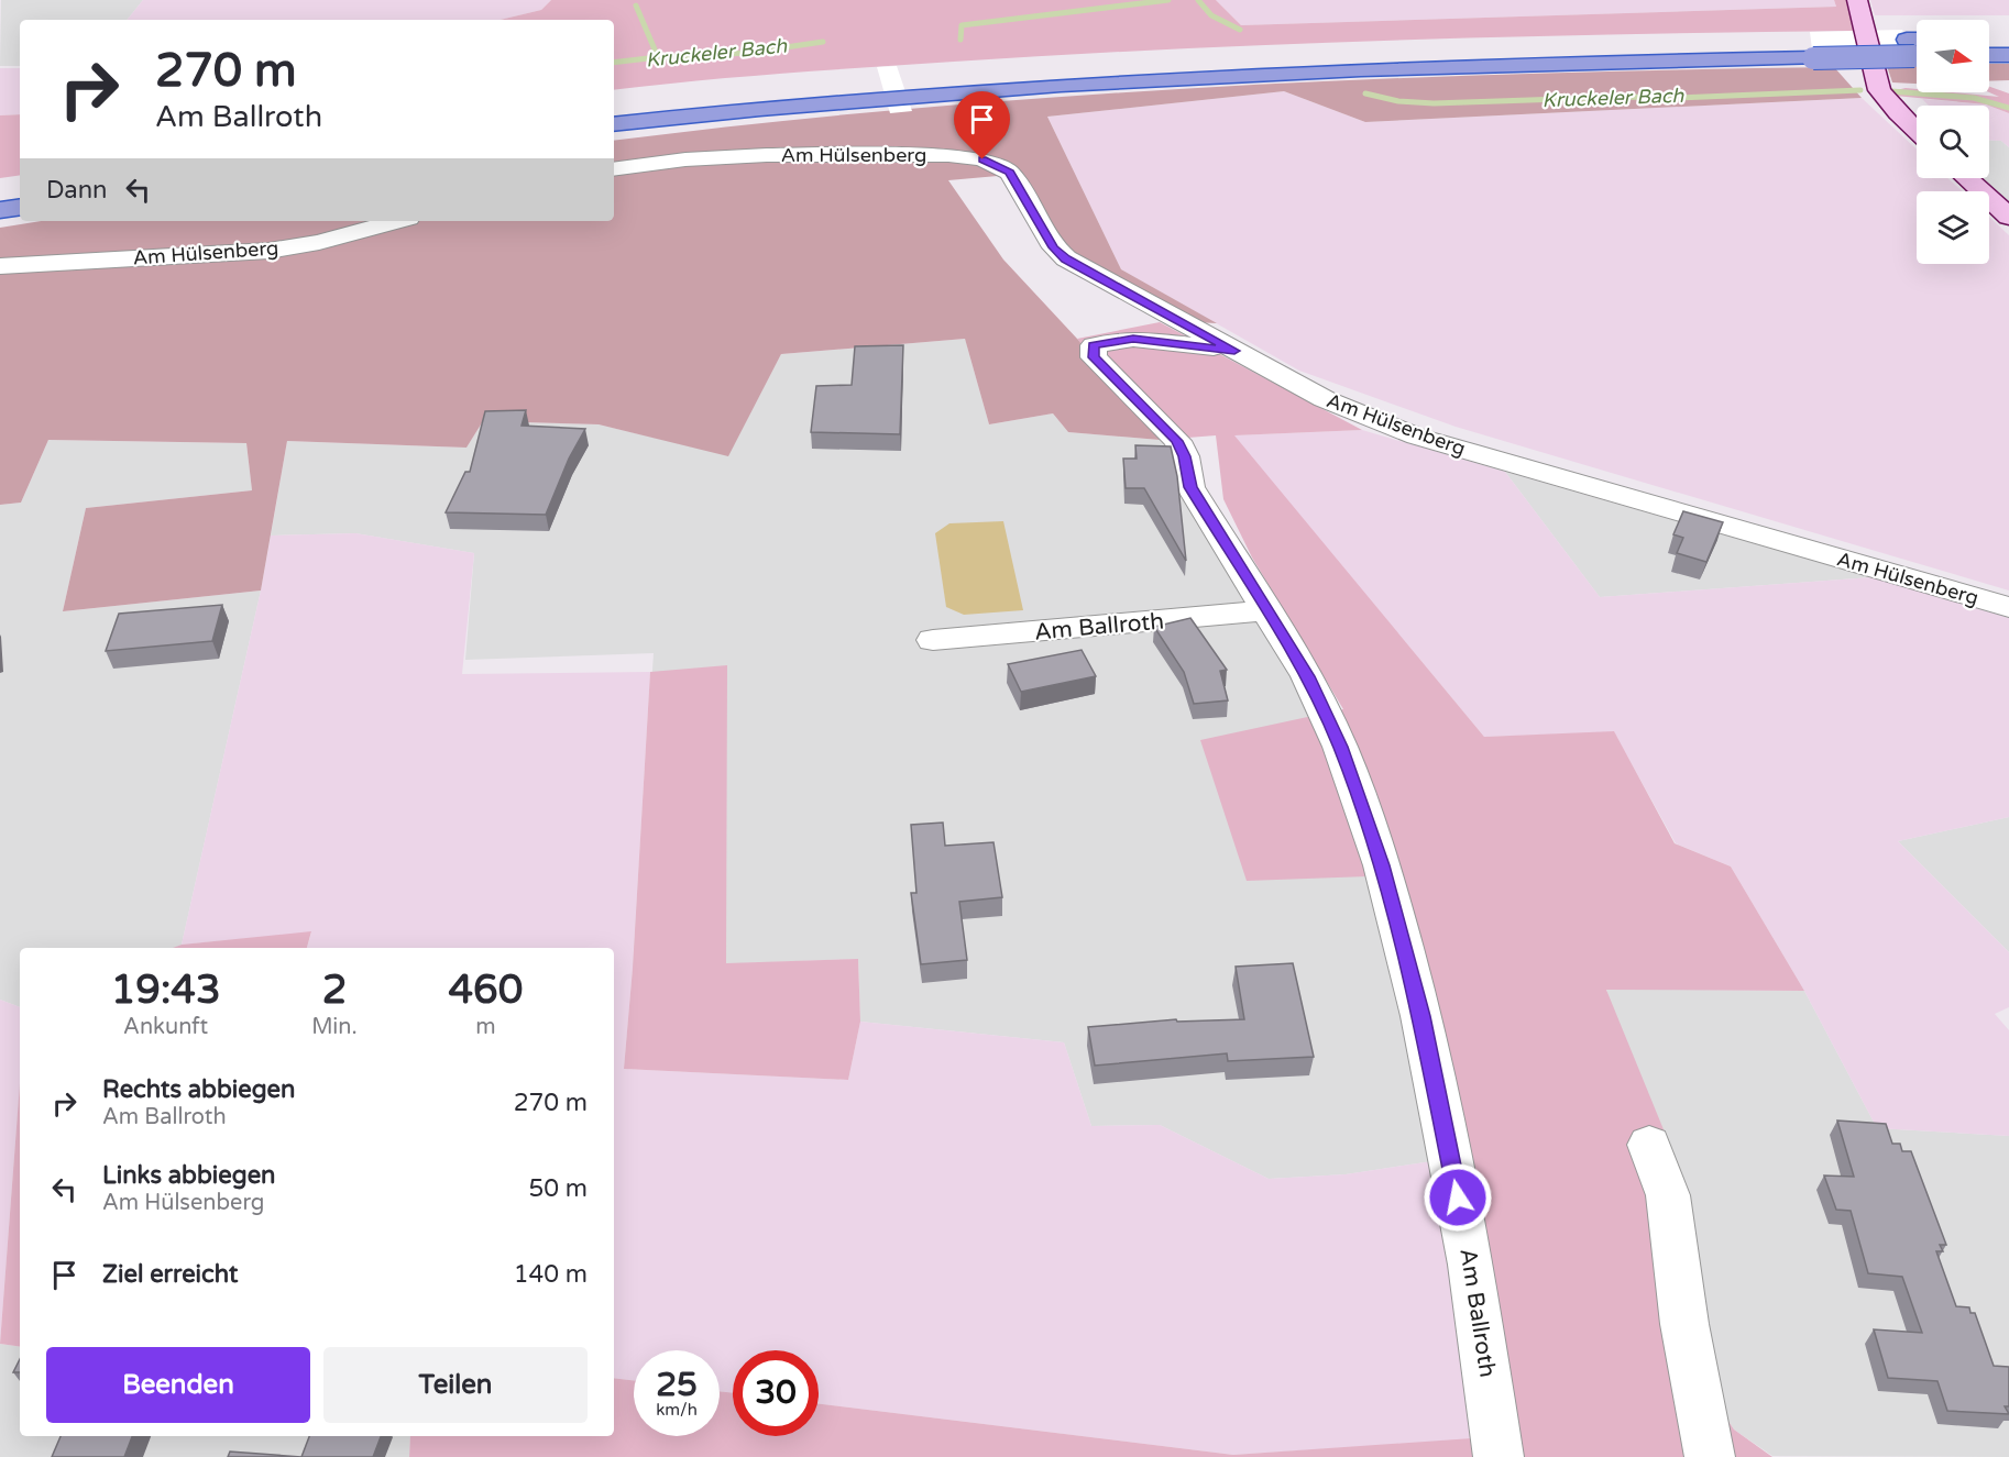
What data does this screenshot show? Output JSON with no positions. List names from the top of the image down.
{
  "streets": {
    "street": ["Am Hülsenberg", "Am Ballroth"]
  },
  "crossings": [
    ["Am Hülsenberg", "Am Ballroth"]
  ],
  "water": ["Kruckeler Bach"],
  "north": "right",
  "page": {
    "turn": ["270 m", "Am Ballroth"],
    "then": "Dann",
    "eta": [
      "19:43",
      "Ankunft",
      "2",
      "Min.",
      "460",
      "m"
    ],
    "list": [
      {
        "name": "Rechts abbiegen",
        "note": "Am Ballroth",
        "value": "270 m"
      },
      {
        "name": "Links abbiegen",
        "note": "Am Hülsenberg",
        "value": "50 m"
      },
      {
        "name": "Ziel erreicht",
        "value": "140 m"
      }
    ],
    "buttons": ["Beenden", "Teilen"],
    "speed": "25 km/h",
    "limit": "30"
  }
}
